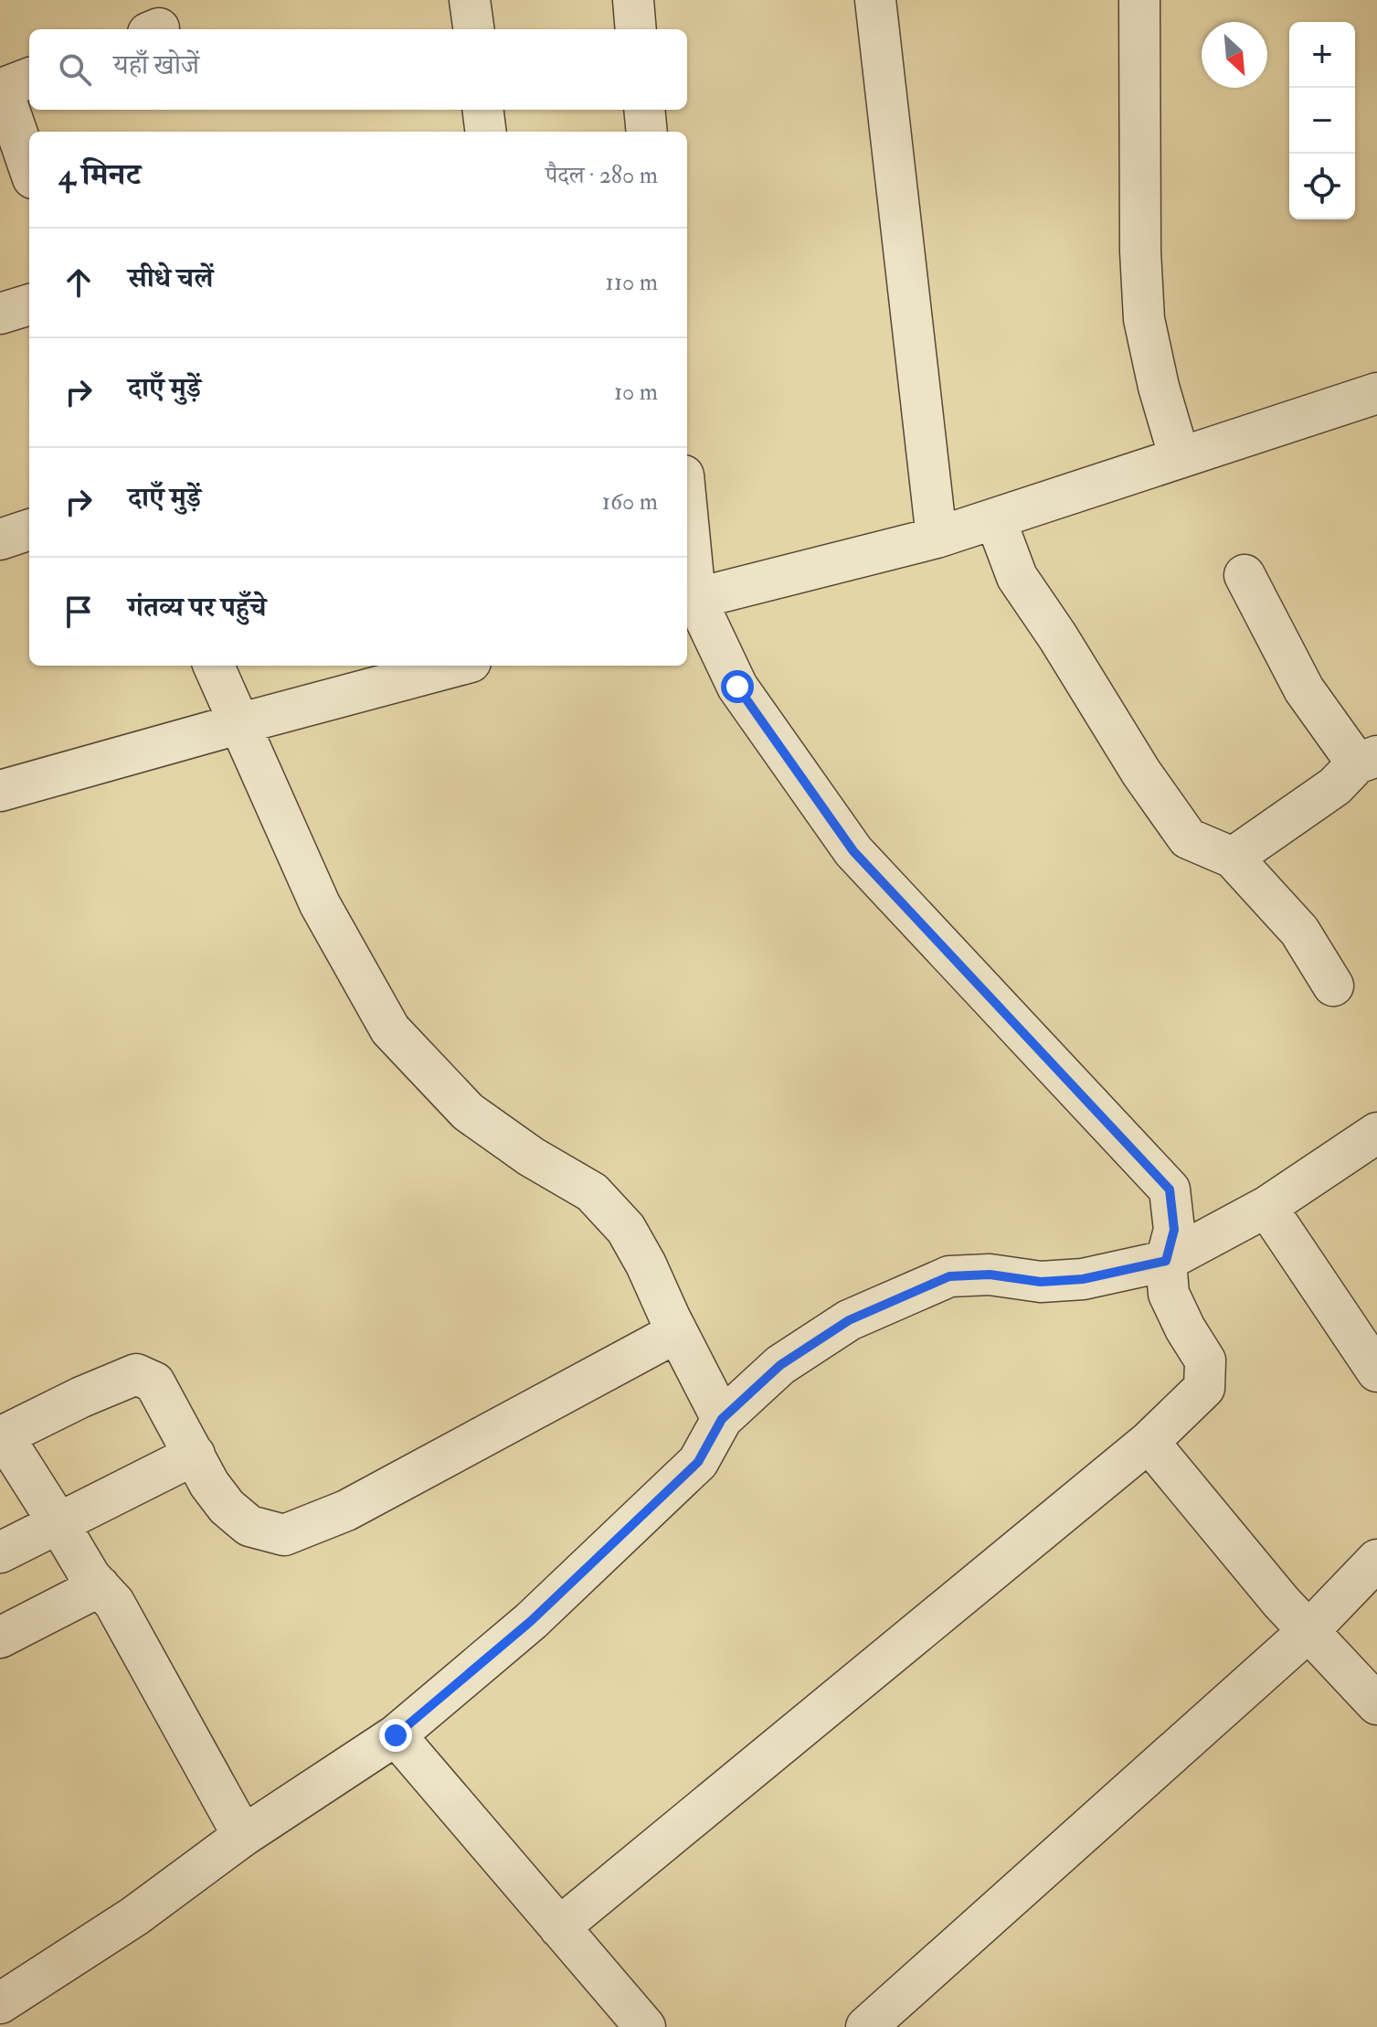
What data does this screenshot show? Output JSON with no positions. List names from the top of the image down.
{
  "north": "bottom right",
  "page": {
    "map_buttons": ["+", "−"],
    "search": "यहाँ खोजें",
    "heading": ["4 मिनट", "पैदल · 280 m"],
    "list": [
      ["सीधे चलें", "110 m"],
      ["दाएँ मुड़ें", "10 m"],
      ["दाएँ मुड़ें", "160 m"],
      "गंतव्य पर पहुँचे"
    ]
  }
}
